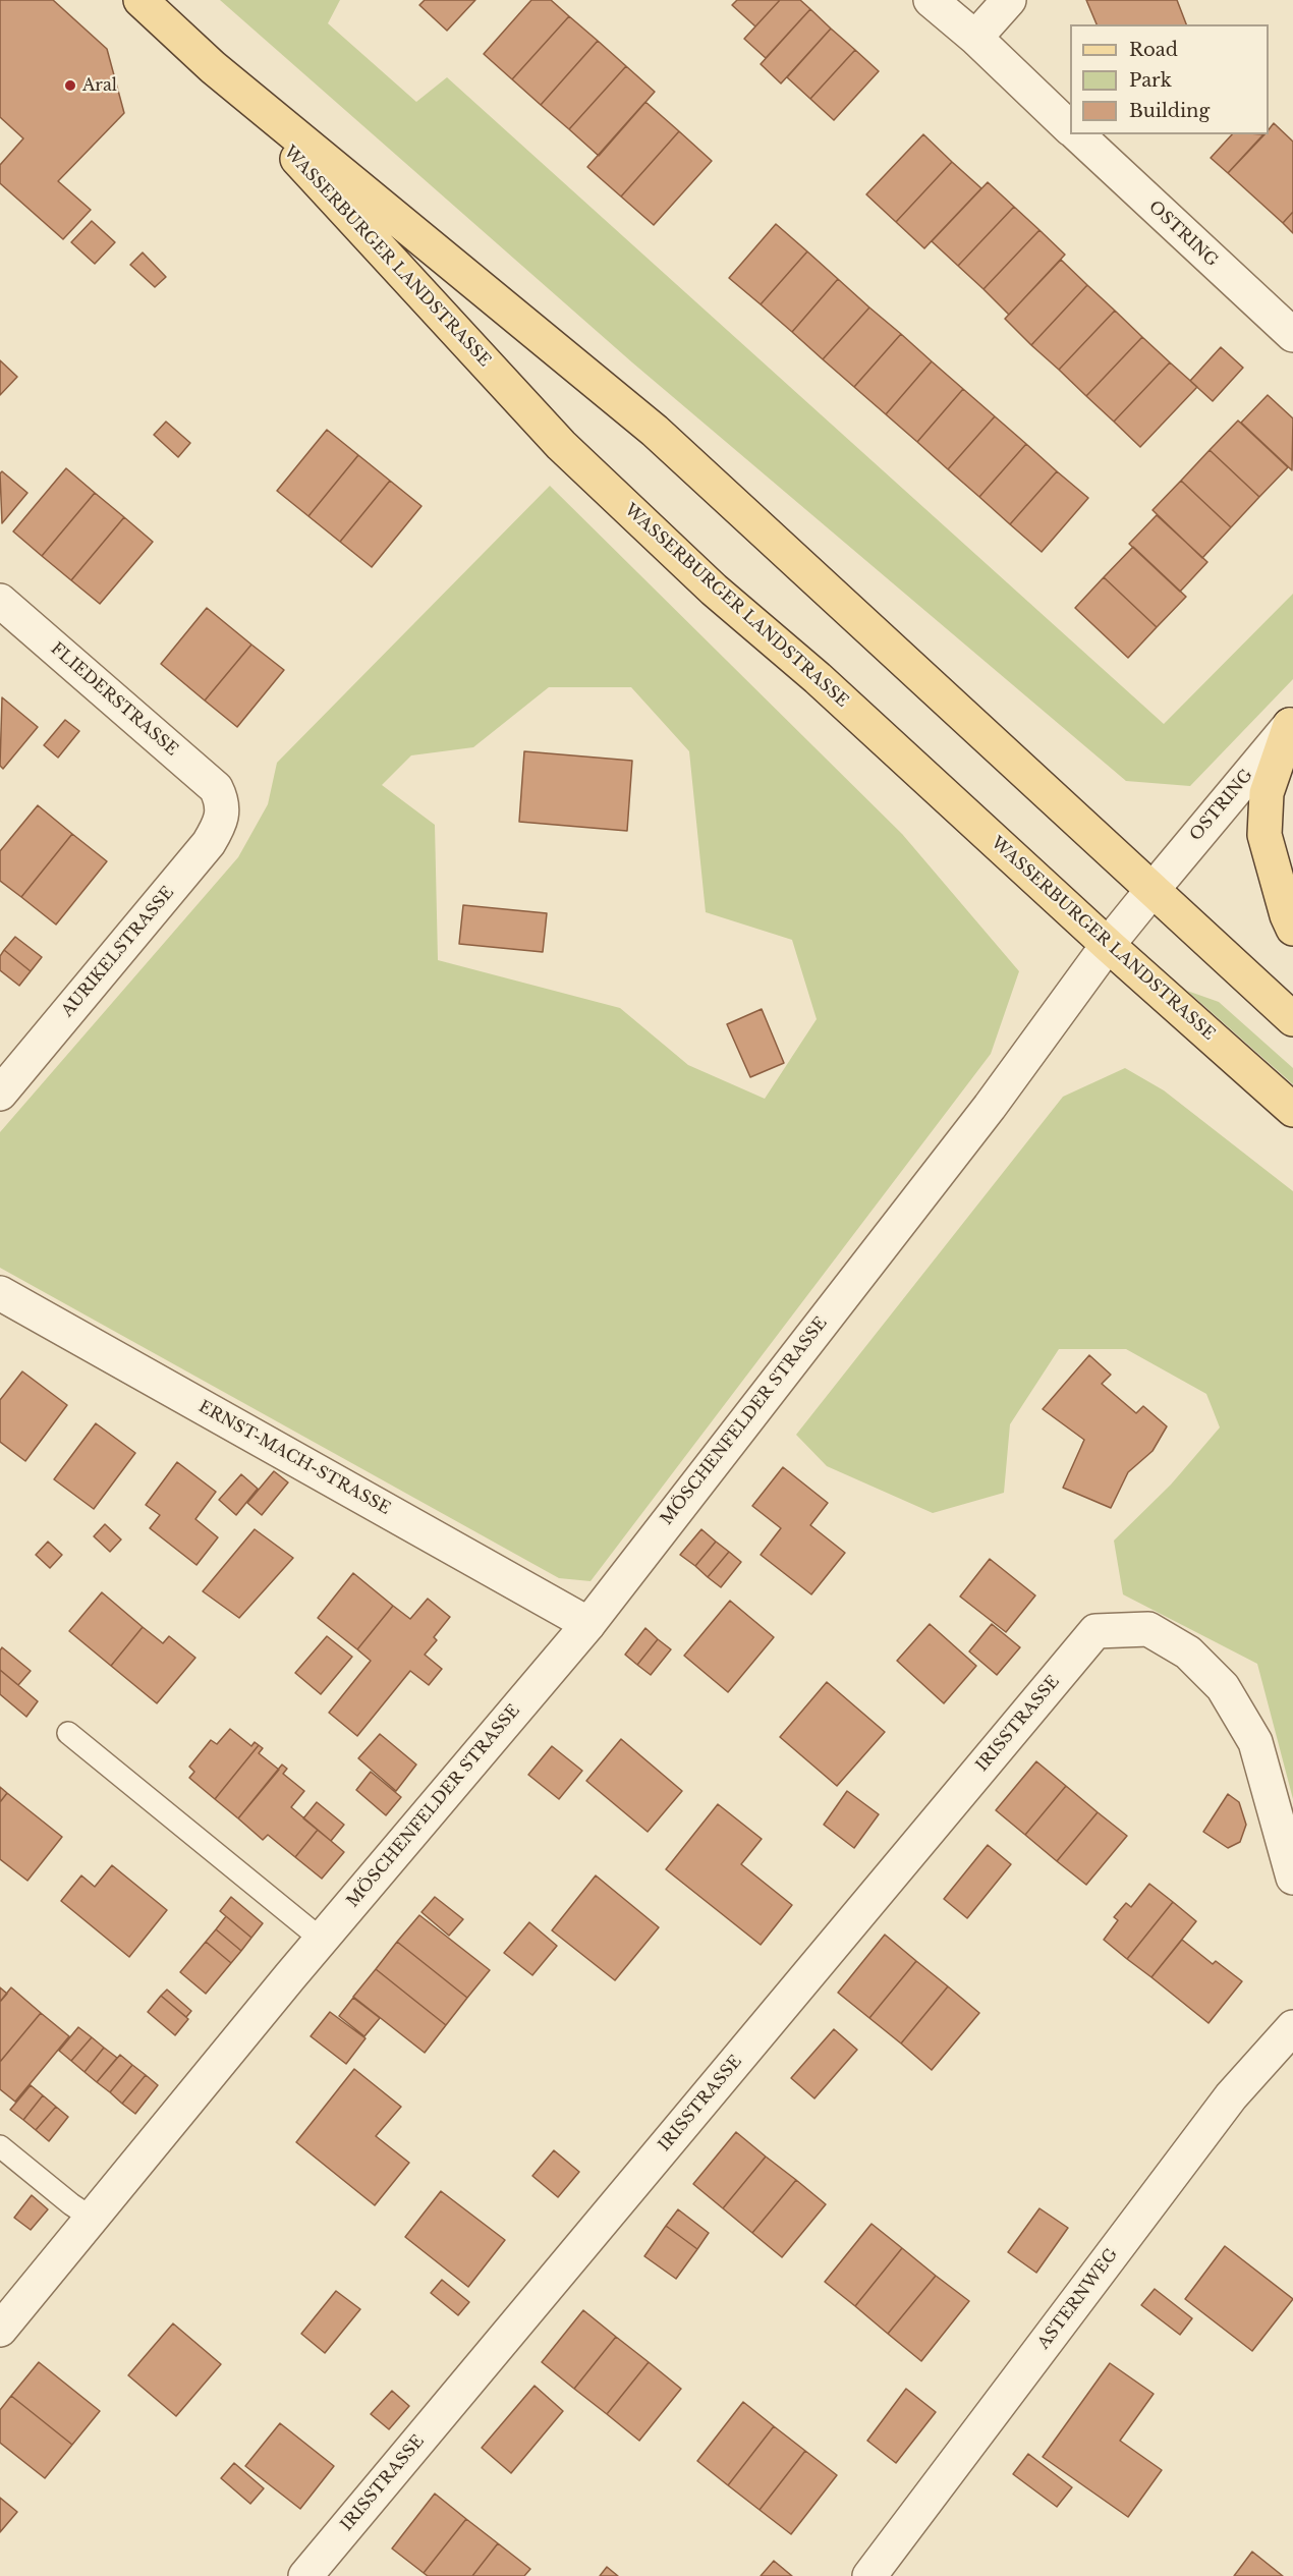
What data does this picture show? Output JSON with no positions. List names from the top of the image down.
{
  "streets": {
    "main road": ["WASSERBURGER LANDSTRASSE"],
    "street": [
      "OSTRING",
      "FLIEDERSTRASSE",
      "AURIKELSTRASSE",
      "MÖSCHENFELDER STRASSE",
      "ERNST-MACH-STRASSE",
      "IRISSTRASSE",
      "ASTERNWEG"
    ]
  },
  "crossings": [
    ["OSTRING", "WASSERBURGER LANDSTRASSE"],
    ["OSTRING", "MÖSCHENFELDER STRASSE"],
    ["WASSERBURGER LANDSTRASSE", "MÖSCHENFELDER STRASSE"],
    ["FLIEDERSTRASSE", "AURIKELSTRASSE"],
    ["MÖSCHENFELDER STRASSE", "ERNST-MACH-STRASSE"]
  ],
  "places": ["Aral"],
  "legend": ["Road", "Park", "Building"]
}
